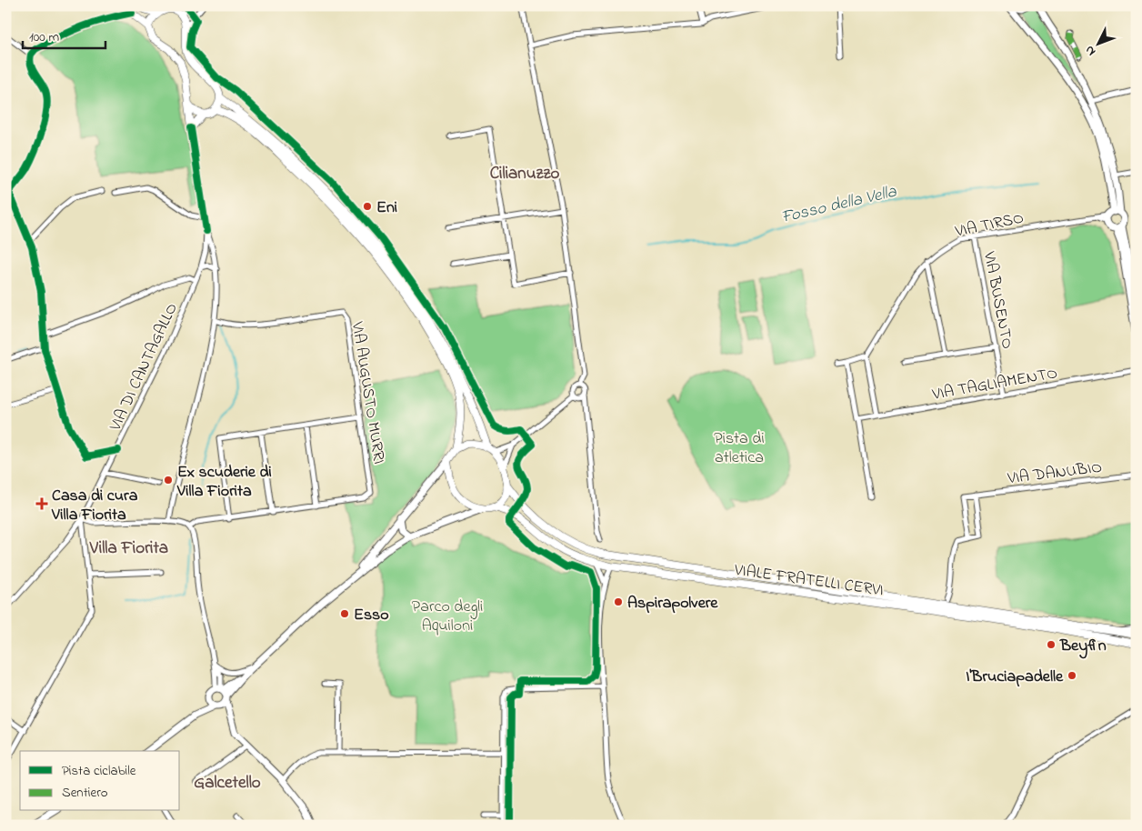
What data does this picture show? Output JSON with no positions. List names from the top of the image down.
{
  "streets": {
    "main road": ["VIALE FRATELLI CERVI"],
    "street": [
      "VIA TIRSO",
      "VIA BUSENTO",
      "VIA DI CANTAGALLO",
      "VIA TAGLIAMENTO",
      "VIA AUGUSTO MURRI",
      "VIA DANUBIO"
    ]
  },
  "crossings": [
    ["VIA TIRSO", "VIA BUSENTO"],
    ["VIA BUSENTO", "VIA TAGLIAMENTO"]
  ],
  "districts": ["Cilianuzzo", "Villa Fiorita", "Galcetello"],
  "water": ["Fosso della Vella"],
  "parks": ["Pista di atletica", "Parco degli Aquiloni"],
  "places": {
    "other": [
      "Eni",
      "Ex scuderie di Villa Fiorita",
      "Aspirapolvere",
      "Esso",
      "Beyfin",
      "I'Bruciapadelle"
    ],
    "health": ["Casa di cura Villa Fiorita"]
  },
  "legend": ["Pista ciclabile", "Sentiero"],
  "scale_bar": "100 m",
  "north": "bottom left"
}
